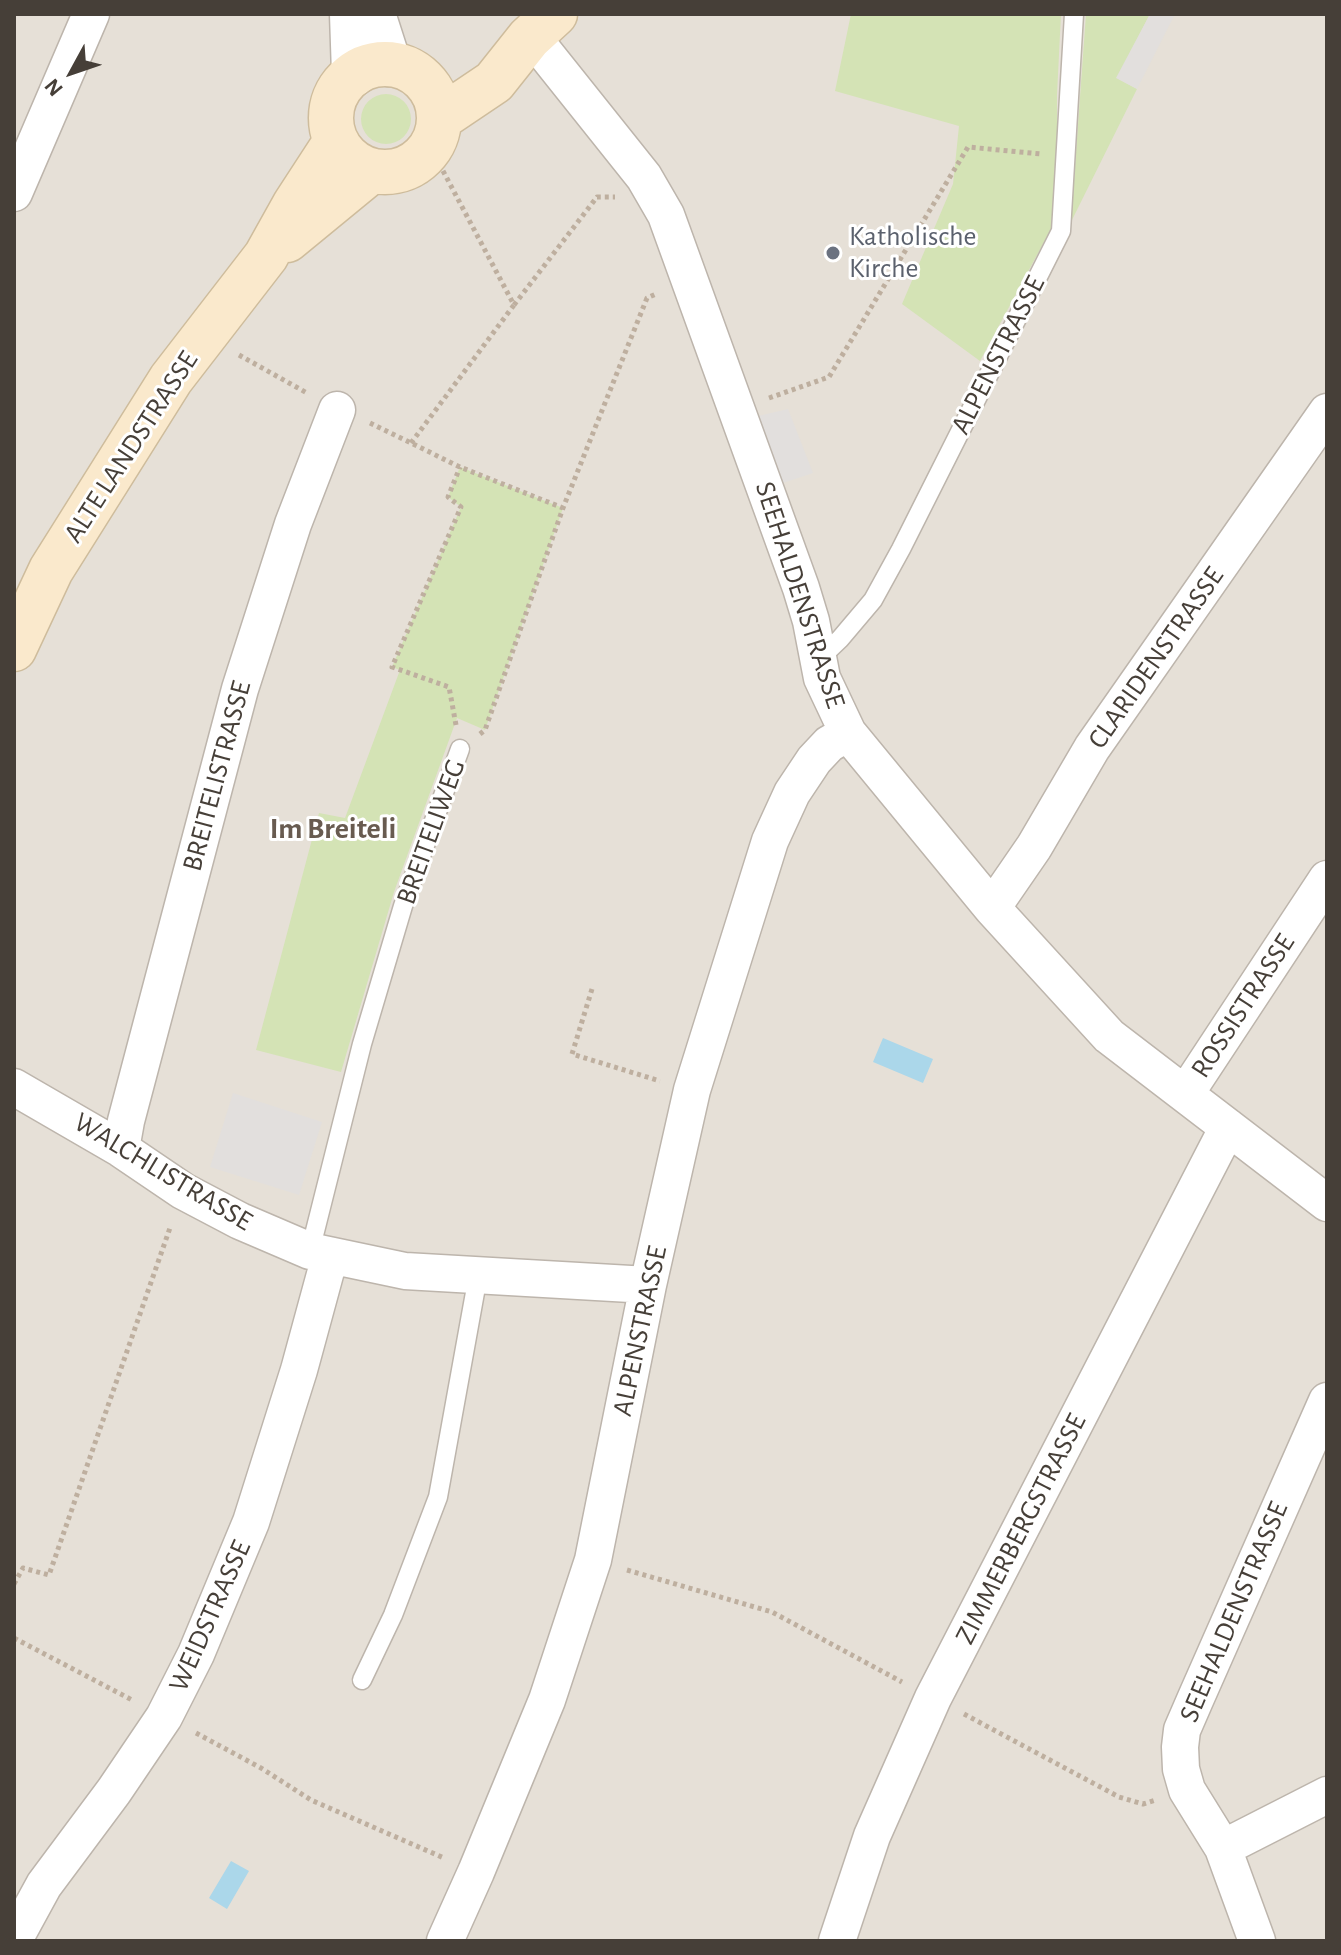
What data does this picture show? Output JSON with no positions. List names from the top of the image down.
{
  "streets": {
    "main road": ["ALTE LANDSTRASSE"],
    "street": [
      "ALPENSTRASSE",
      "SEEHALDENSTRASSE",
      "CLARIDENSTRASSE",
      "BREITELISTRASSE",
      "ROSSISTRASSE",
      "WALCHLISTRASSE",
      "ZIMMERBERGSTRASSE",
      "WEIDSTRASSE"
    ],
    "lane": ["BREITELIWEG"]
  },
  "crossings": [
    ["ALPENSTRASSE", "SEEHALDENSTRASSE"],
    ["ALPENSTRASSE", "WALCHLISTRASSE"],
    ["SEEHALDENSTRASSE", "CLARIDENSTRASSE"],
    ["SEEHALDENSTRASSE", "BREITELIWEG"],
    ["SEEHALDENSTRASSE", "ROSSISTRASSE"],
    ["SEEHALDENSTRASSE", "ZIMMERBERGSTRASSE"],
    ["BREITELISTRASSE", "WALCHLISTRASSE"],
    ["BREITELIWEG", "WALCHLISTRASSE"],
    ["BREITELIWEG", "WEIDSTRASSE"],
    ["WALCHLISTRASSE", "WEIDSTRASSE"]
  ],
  "districts": ["Im Breiteli"],
  "places": ["Katholische Kirche"],
  "north": "bottom left"
}
